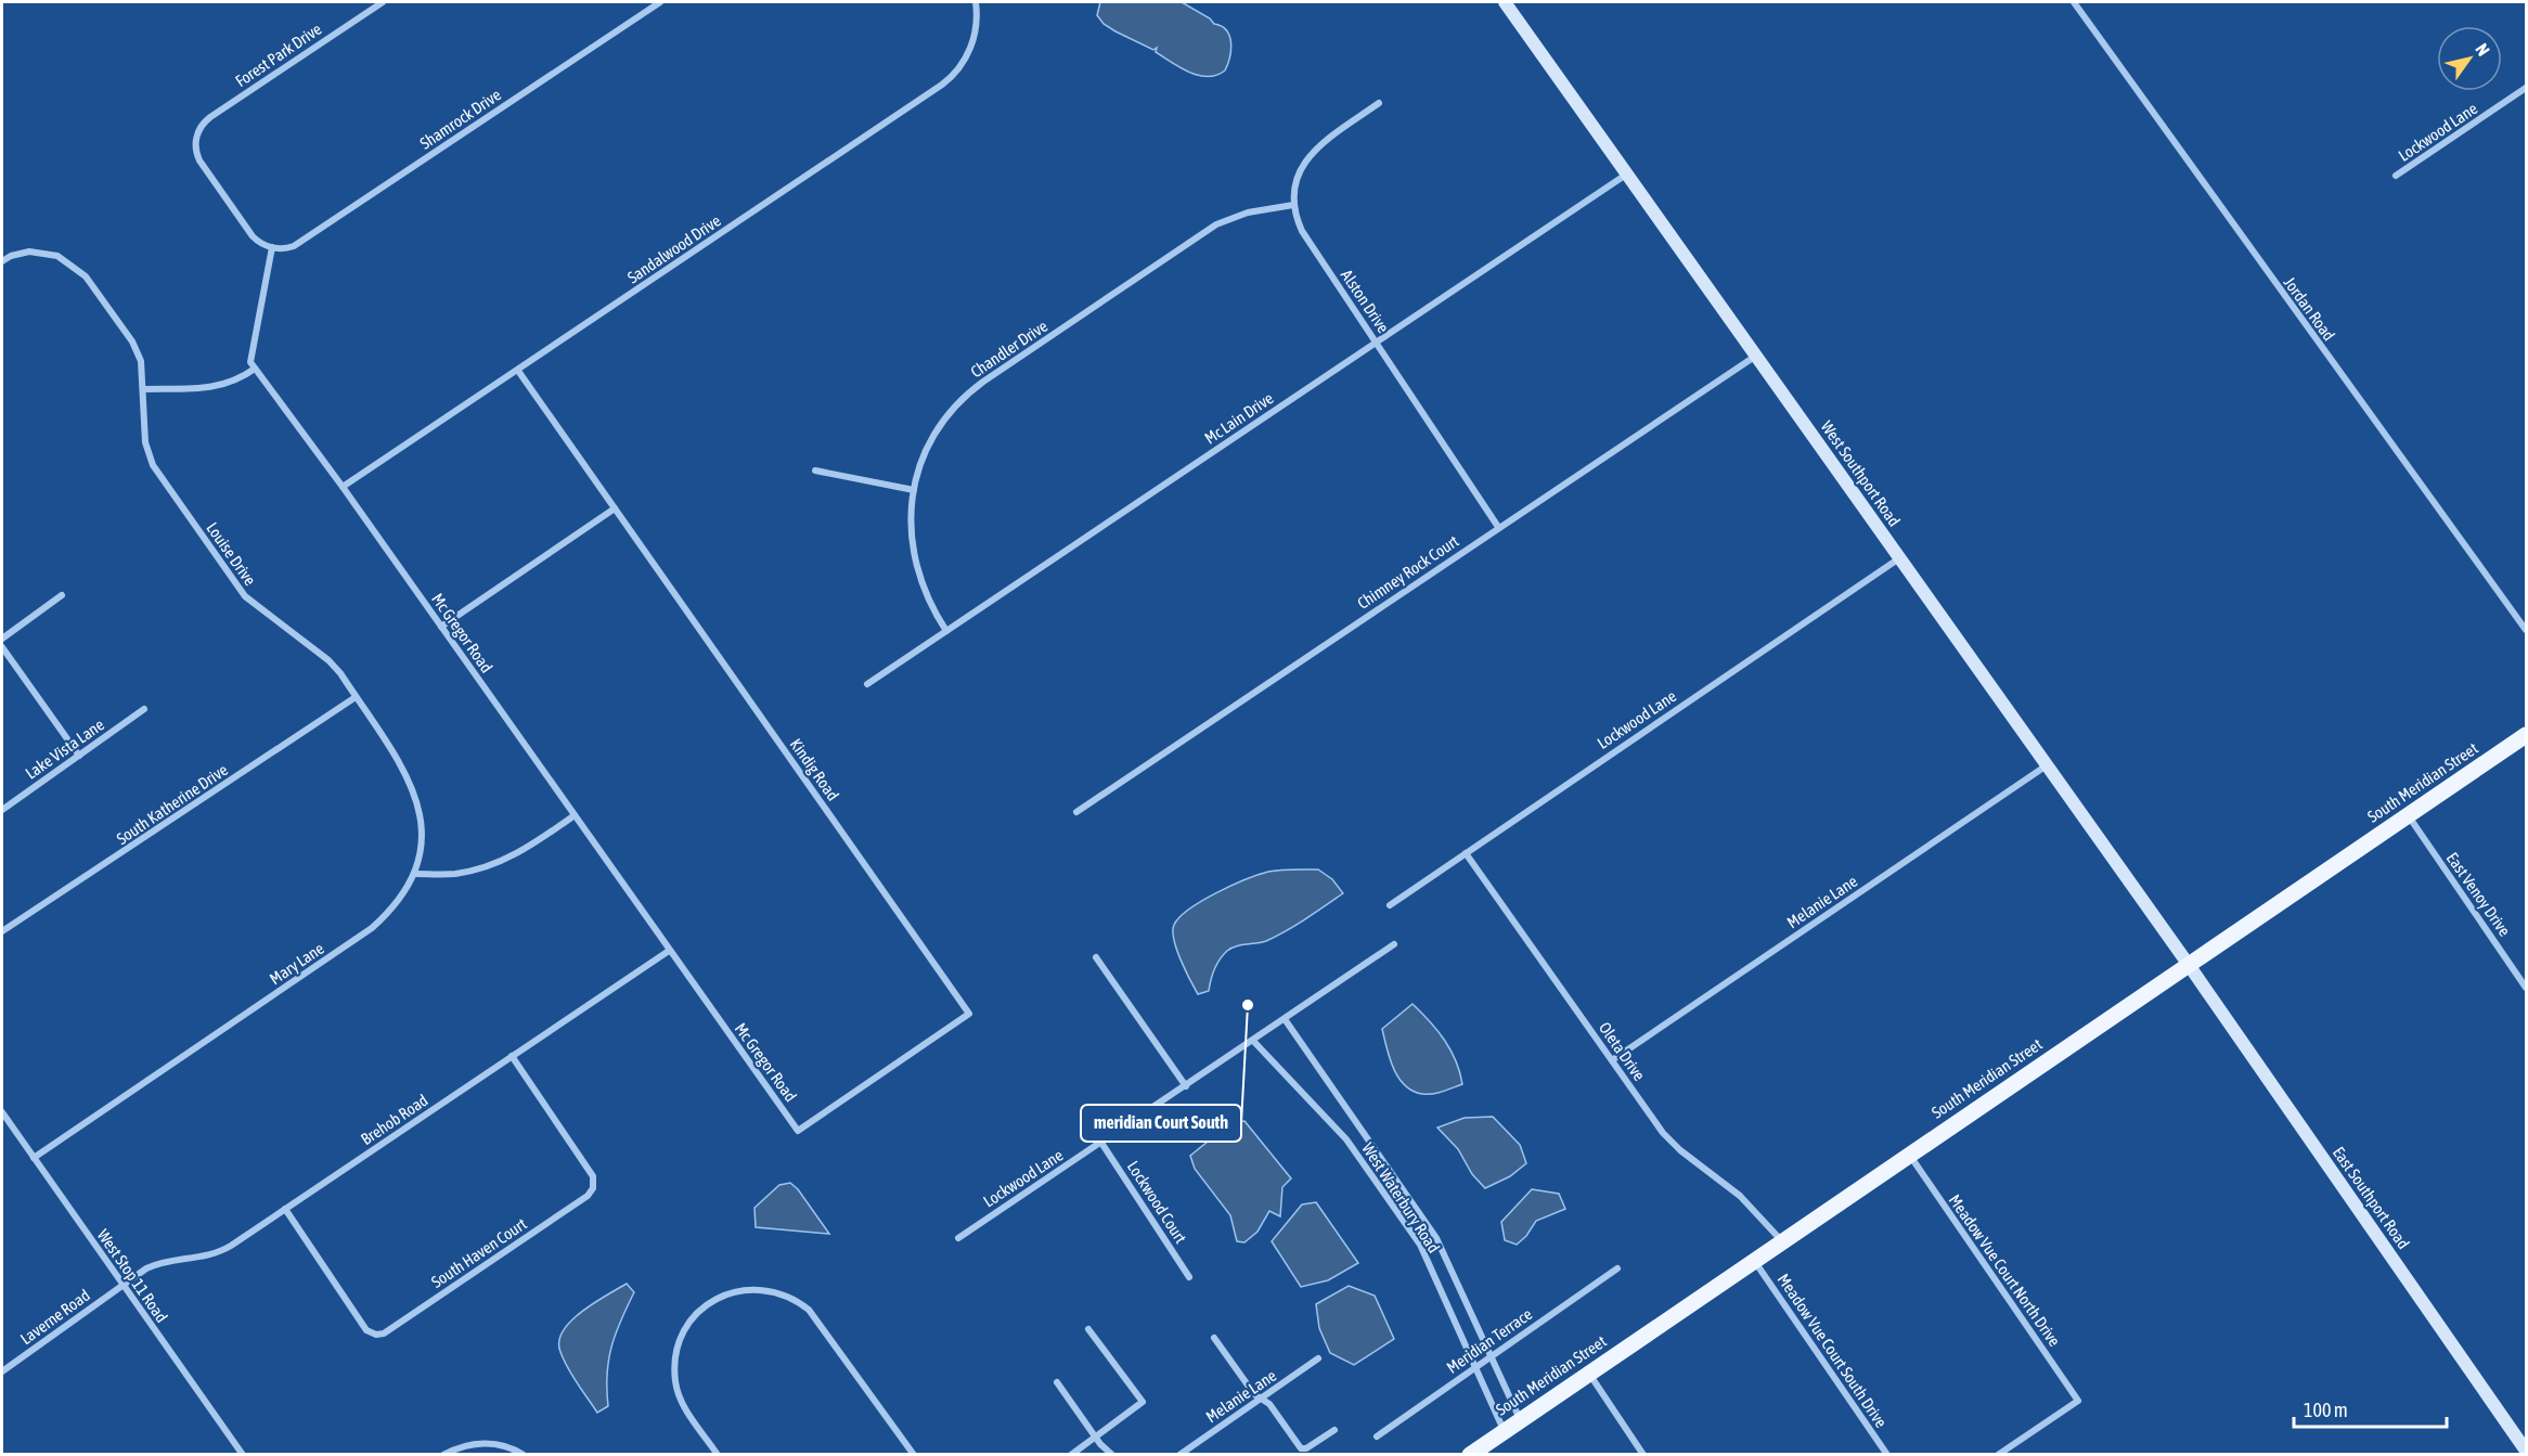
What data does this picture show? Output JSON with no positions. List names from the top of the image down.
{
  "streets": {
    "main road": ["West Southport Road", "South Meridian Street", "East Southport Road"],
    "street": [
      "Forest Park Drive",
      "Shamrock Drive",
      "Lockwood Lane",
      "Sandalwood Drive",
      "Alston Drive",
      "Jordan Road",
      "Chandler Drive",
      "Mc Lain Drive",
      "Louise Drive",
      "Chimney Rock Court",
      "Mc Gregor Road",
      "Lake Vista Lane",
      "Kindig Road",
      "South Katherine Drive",
      "East Venoy Drive",
      "Melanie Lane",
      "Mary Lane",
      "Oleta Drive",
      "Brehob Road",
      "West Waterbury Road",
      "Lockwood Court",
      "South Haven Court",
      "Meadow Vue Court North Drive",
      "West Stop 11 Road",
      "Laverne Road",
      "Meridian Terrace",
      "Meadow Vue Court South Drive"
    ]
  },
  "crossings": [
    ["Forest Park Drive", "Shamrock Drive"],
    ["Lockwood Lane", "West Southport Road"],
    ["Lockwood Lane", "Oleta Drive"],
    ["Lockwood Lane", "West Waterbury Road"],
    ["Lockwood Lane", "Lockwood Court"],
    ["Sandalwood Drive", "Mc Gregor Road"],
    ["Sandalwood Drive", "Kindig Road"],
    ["Alston Drive", "Chandler Drive"],
    ["Alston Drive", "Mc Lain Drive"],
    ["Alston Drive", "Chimney Rock Court"],
    ["Chandler Drive", "Mc Lain Drive"],
    ["Mc Lain Drive", "West Southport Road"],
    ["West Southport Road", "Chimney Rock Court"],
    ["West Southport Road", "South Meridian Street"],
    ["West Southport Road", "Melanie Lane"],
    ["West Southport Road", "East Southport Road"],
    ["Louise Drive", "South Katherine Drive"],
    ["Louise Drive", "Mary Lane"],
    ["Mc Gregor Road", "Kindig Road"],
    ["Mc Gregor Road", "Brehob Road"],
    ["South Meridian Street", "East Venoy Drive"],
    ["South Meridian Street", "Oleta Drive"],
    ["South Meridian Street", "West Waterbury Road"],
    ["South Meridian Street", "East Southport Road"],
    ["South Meridian Street", "Meadow Vue Court North Drive"],
    ["South Meridian Street", "Meadow Vue Court South Drive"],
    ["Melanie Lane", "Oleta Drive"],
    ["Mary Lane", "West Stop 11 Road"],
    ["Brehob Road", "South Haven Court"],
    ["Brehob Road", "West Stop 11 Road"],
    ["Brehob Road", "Laverne Road"],
    ["West Waterbury Road", "Meridian Terrace"],
    ["West Stop 11 Road", "Laverne Road"]
  ],
  "places": ["meridian Court South"],
  "scale_bar": "100 m",
  "north": "top right"
}
